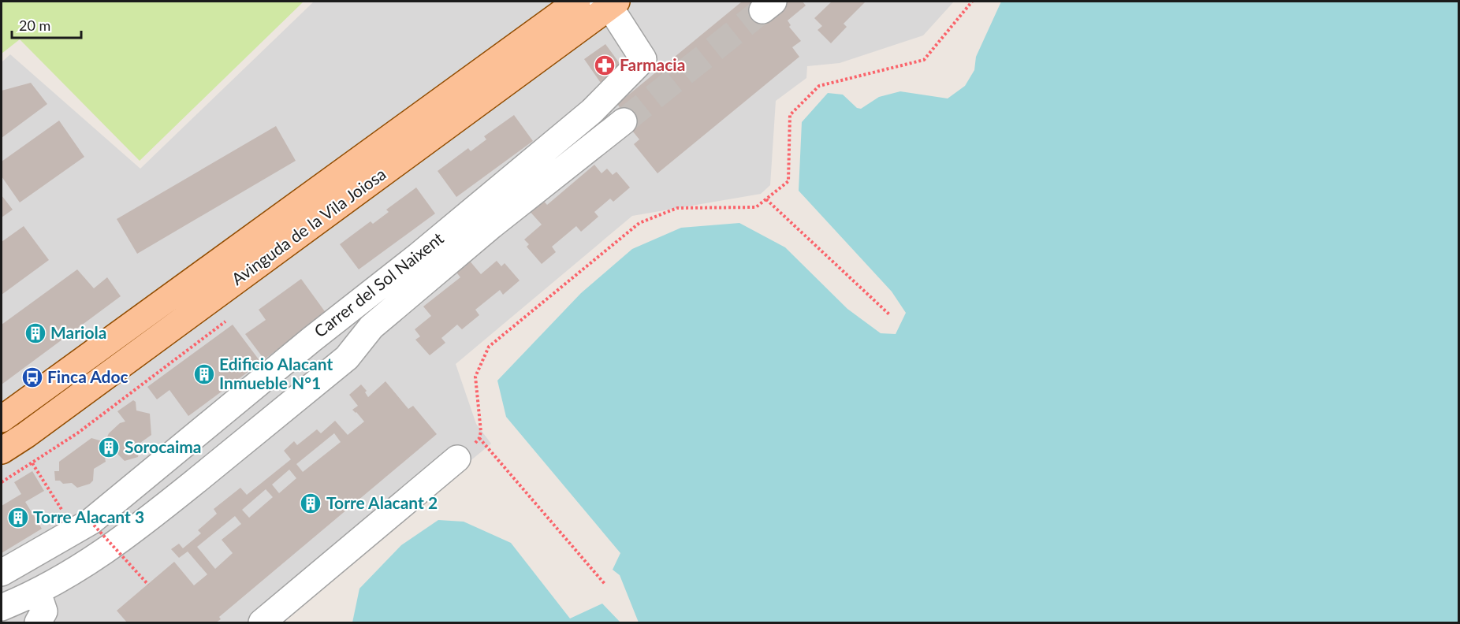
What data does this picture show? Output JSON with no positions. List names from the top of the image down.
{
  "streets": {
    "main road": ["Avinguda de la Vila Joiosa"],
    "street": ["Carrer del Sol Naixent"]
  },
  "crossings": [
    ["Avinguda de la Vila Joiosa", "Carrer del Sol Naixent"]
  ],
  "places": {
    "pharmacy": ["Farmacia"],
    "building": [
      "Mariola",
      "Edificio Alacant Inmueble N°1",
      "Sorocaima",
      "Torre Alacant 2",
      "Torre Alacant 3"
    ],
    "bus stop": ["Finca Adoc"]
  },
  "scale_bar": "20 m"
}
